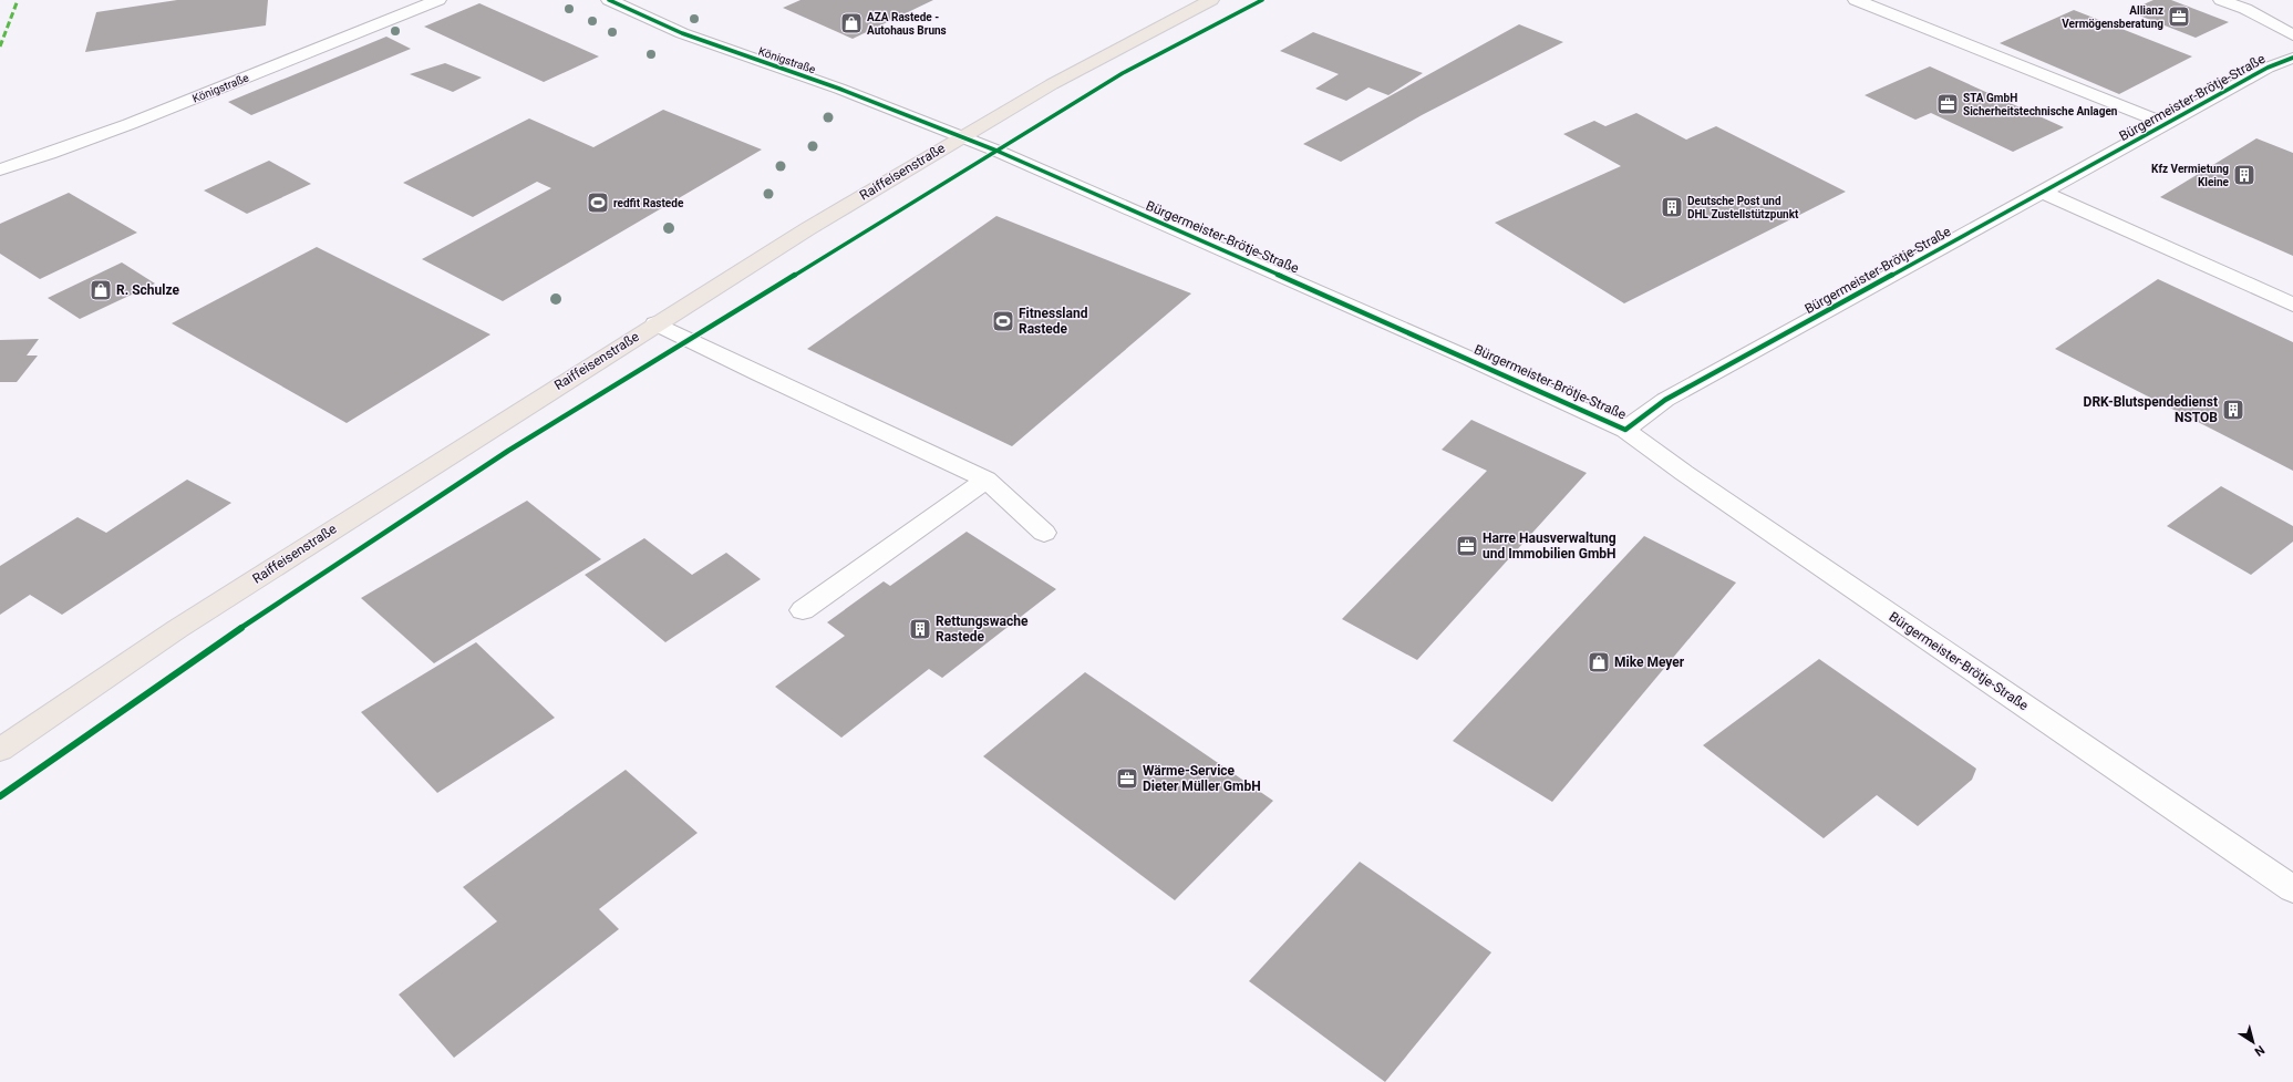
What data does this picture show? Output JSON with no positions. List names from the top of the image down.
{
  "streets": {
    "main road": ["Raiffeisenstraße"],
    "street": ["Königstraße", "Bürgermeister-Brötje-Straße"]
  },
  "crossings": [
    ["Königstraße", "Bürgermeister-Brötje-Straße"],
    ["Königstraße", "Raiffeisenstraße"],
    ["Bürgermeister-Brötje-Straße", "Raiffeisenstraße"]
  ],
  "places": {
    "office": [
      "Allianz Vermögensberatung",
      "STA GmbH Sicherheitstechnische Anlagen",
      "Harre Hausverwaltung und Immobilien GmbH",
      "Wärme-Service Dieter Müller GmbH"
    ],
    "shop": ["AZA Rastede - Autohaus Bruns", "R. Schulze", "Mike Meyer"],
    "building": [
      "Kfz Vermietung Kleine",
      "Deutsche Post und DHL Zustellstützpunkt",
      "DRK-Blutspendedienst NSTOB",
      "Rettungswache Rastede"
    ],
    "sports": ["redfit Rastede", "Fitnessland Rastede"]
  },
  "north": "bottom right"
}
